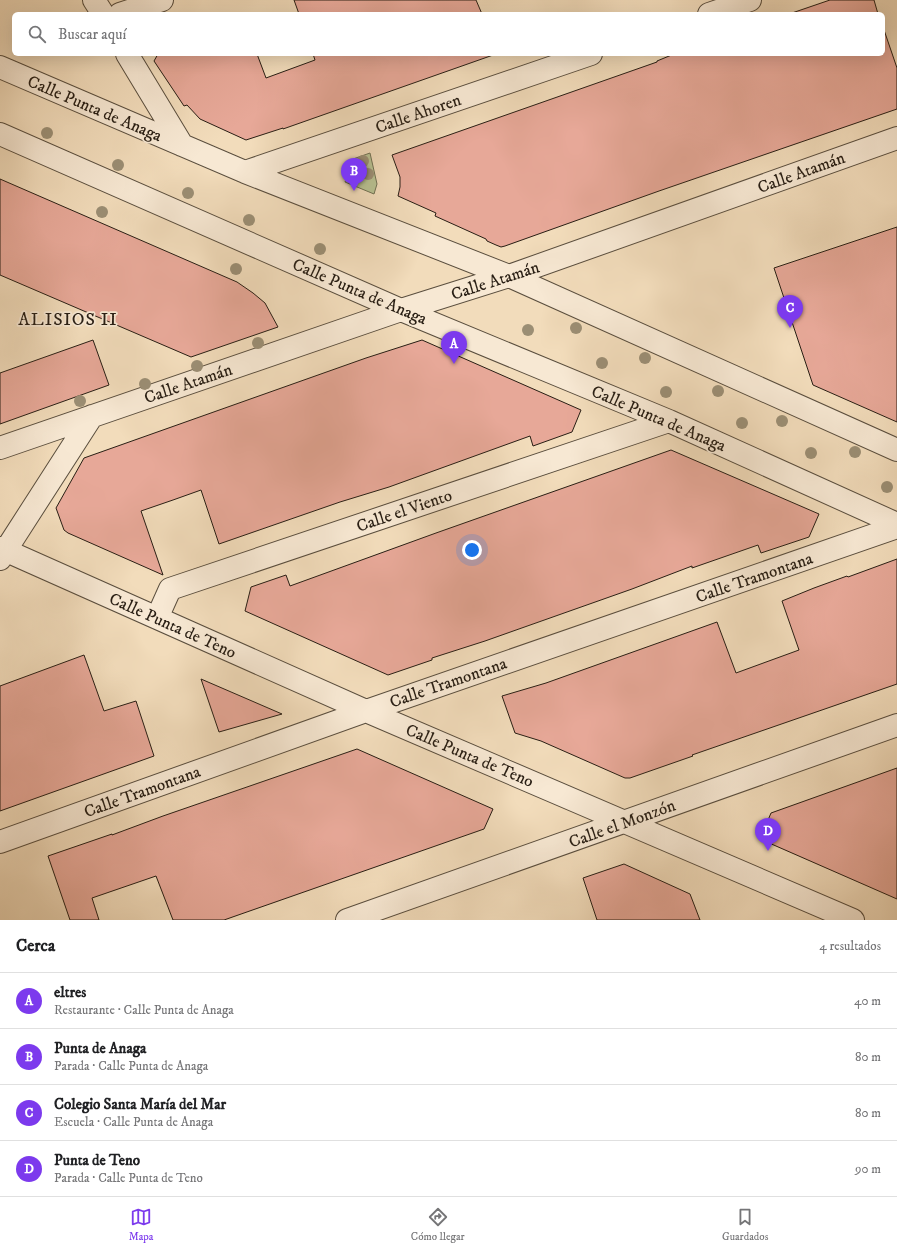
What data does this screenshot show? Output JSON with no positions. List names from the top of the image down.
{
  "streets": {
    "street": [
      "Calle Punta de Anaga",
      "Calle Ahoren",
      "Calle Atamán",
      "Calle el Viento",
      "Calle Tramontana",
      "Calle Punta de Teno",
      "Calle el Monzón"
    ]
  },
  "crossings": [
    ["Calle Punta de Anaga", "Calle Ahoren"],
    ["Calle Punta de Anaga", "Calle Atamán"],
    ["Calle Punta de Anaga", "Calle el Viento"],
    ["Calle el Viento", "Calle Punta de Teno"],
    ["Calle Tramontana", "Calle Punta de Teno"],
    ["Calle Punta de Teno", "Calle el Monzón"]
  ],
  "districts": ["ALISIOS II"],
  "page": {
    "search": "Buscar aquí",
    "pins": [
      "B",
      "C",
      "A",
      "D"
    ],
    "heading": ["Cerca", "4 resultados"],
    "list": [
      {
        "mark": "A",
        "name": "eltres",
        "note": "Restaurante · Calle Punta de Anaga",
        "value": "40 m"
      },
      {
        "mark": "B",
        "name": "Punta de Anaga",
        "note": "Parada · Calle Punta de Anaga",
        "value": "80 m"
      },
      {
        "mark": "C",
        "name": "Colegio Santa María del Mar",
        "note": "Escuela · Calle Punta de Anaga",
        "value": "80 m"
      },
      {
        "mark": "D",
        "name": "Punta de Teno",
        "note": "Parada · Calle Punta de Teno",
        "value": "90 m"
      }
    ],
    "nav": ["Mapa", "Cómo llegar", "Guardados"]
  }
}
